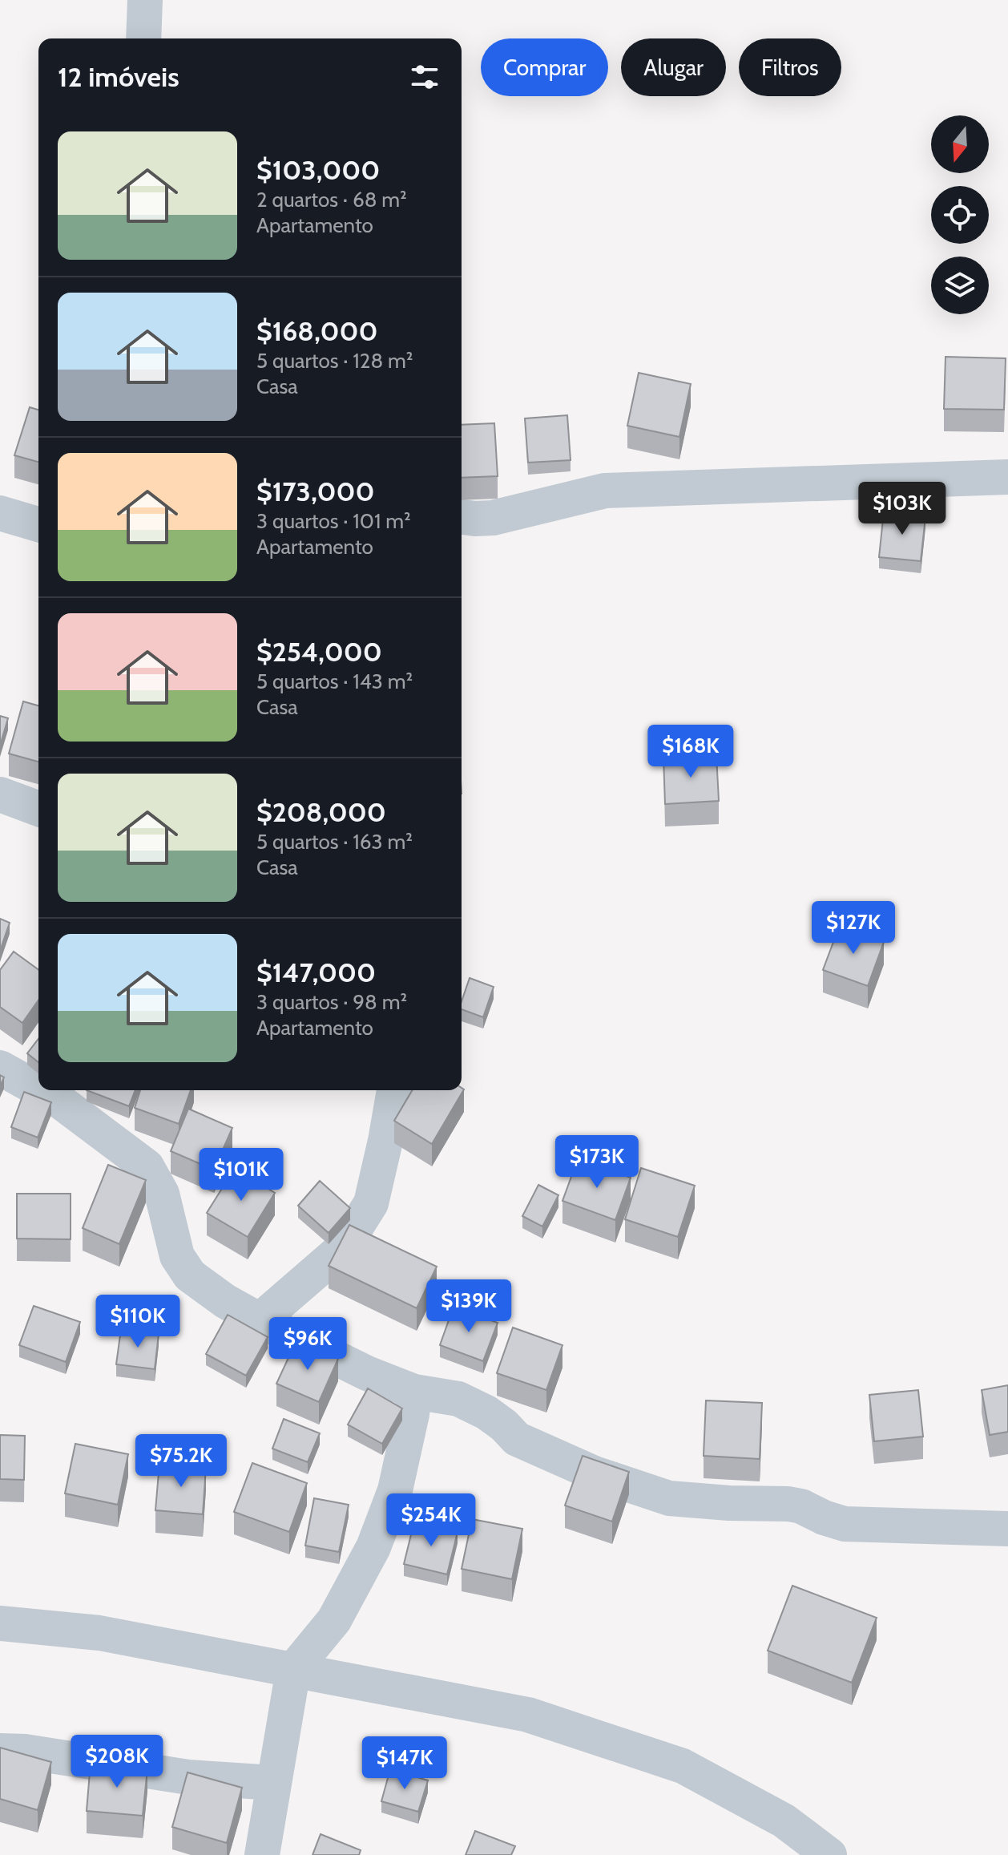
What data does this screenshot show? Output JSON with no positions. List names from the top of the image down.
{
  "north": "bottom",
  "page": {
    "chip": ["Comprar", "Alugar", "Filtros"],
    "heading": "12 imóveis",
    "list": [
      {
        "name": "$103,000",
        "note": "2 quartos · 68 m² · Apartamento"
      },
      {
        "name": "$168,000",
        "note": "5 quartos · 128 m² · Casa"
      },
      {
        "name": "$173,000",
        "note": "3 quartos · 101 m² · Apartamento"
      },
      {
        "name": "$254,000",
        "note": "5 quartos · 143 m² · Casa"
      },
      {
        "name": "$208,000",
        "note": "5 quartos · 163 m² · Casa"
      },
      {
        "name": "$147,000",
        "note": "3 quartos · 98 m² · Apartamento"
      }
    ],
    "price": [
      "$103K",
      "$168K",
      "$127K",
      "$173K",
      "$101K",
      "$139K",
      "$110K",
      "$96K",
      "$75.2K",
      "$254K",
      "$208K",
      "$147K"
    ]
  }
}
